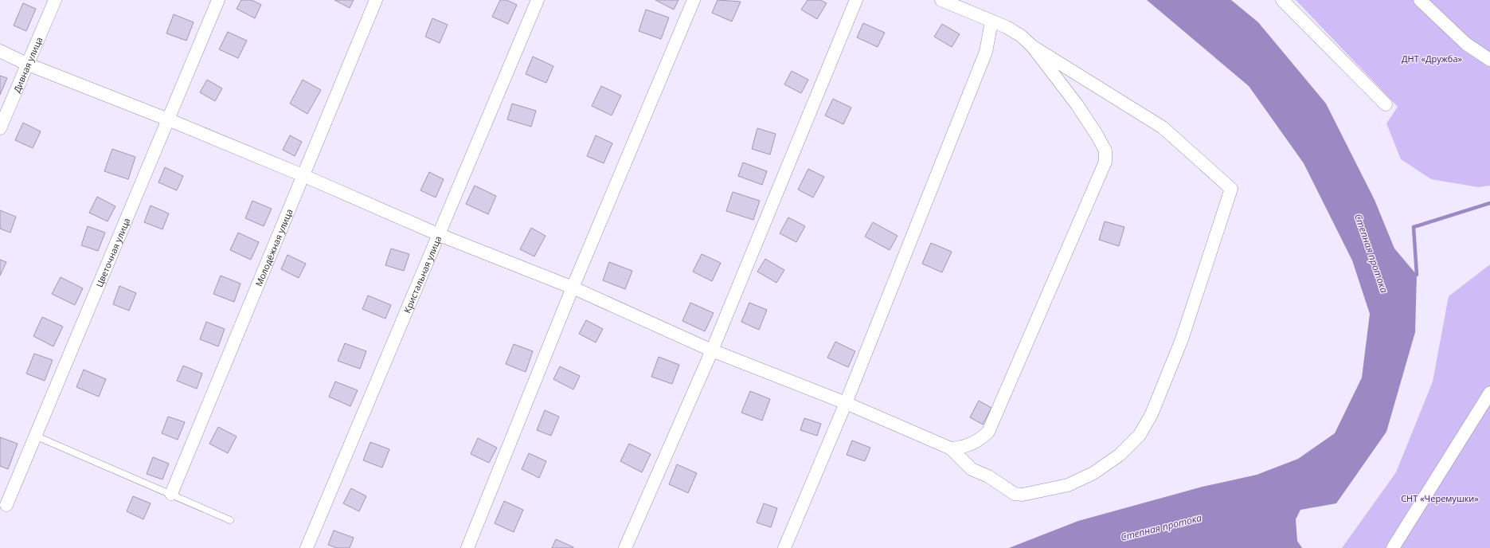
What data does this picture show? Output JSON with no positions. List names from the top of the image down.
{
  "streets": {
    "street": [
      "Дивная улица",
      "Молодёжная улица",
      "Цветочная улица",
      "Кристальная улица"
    ]
  },
  "water": ["Степная протока"],
  "parks": ["ДНТ «Дружба»", "СНТ «Черемушки»"]
}
